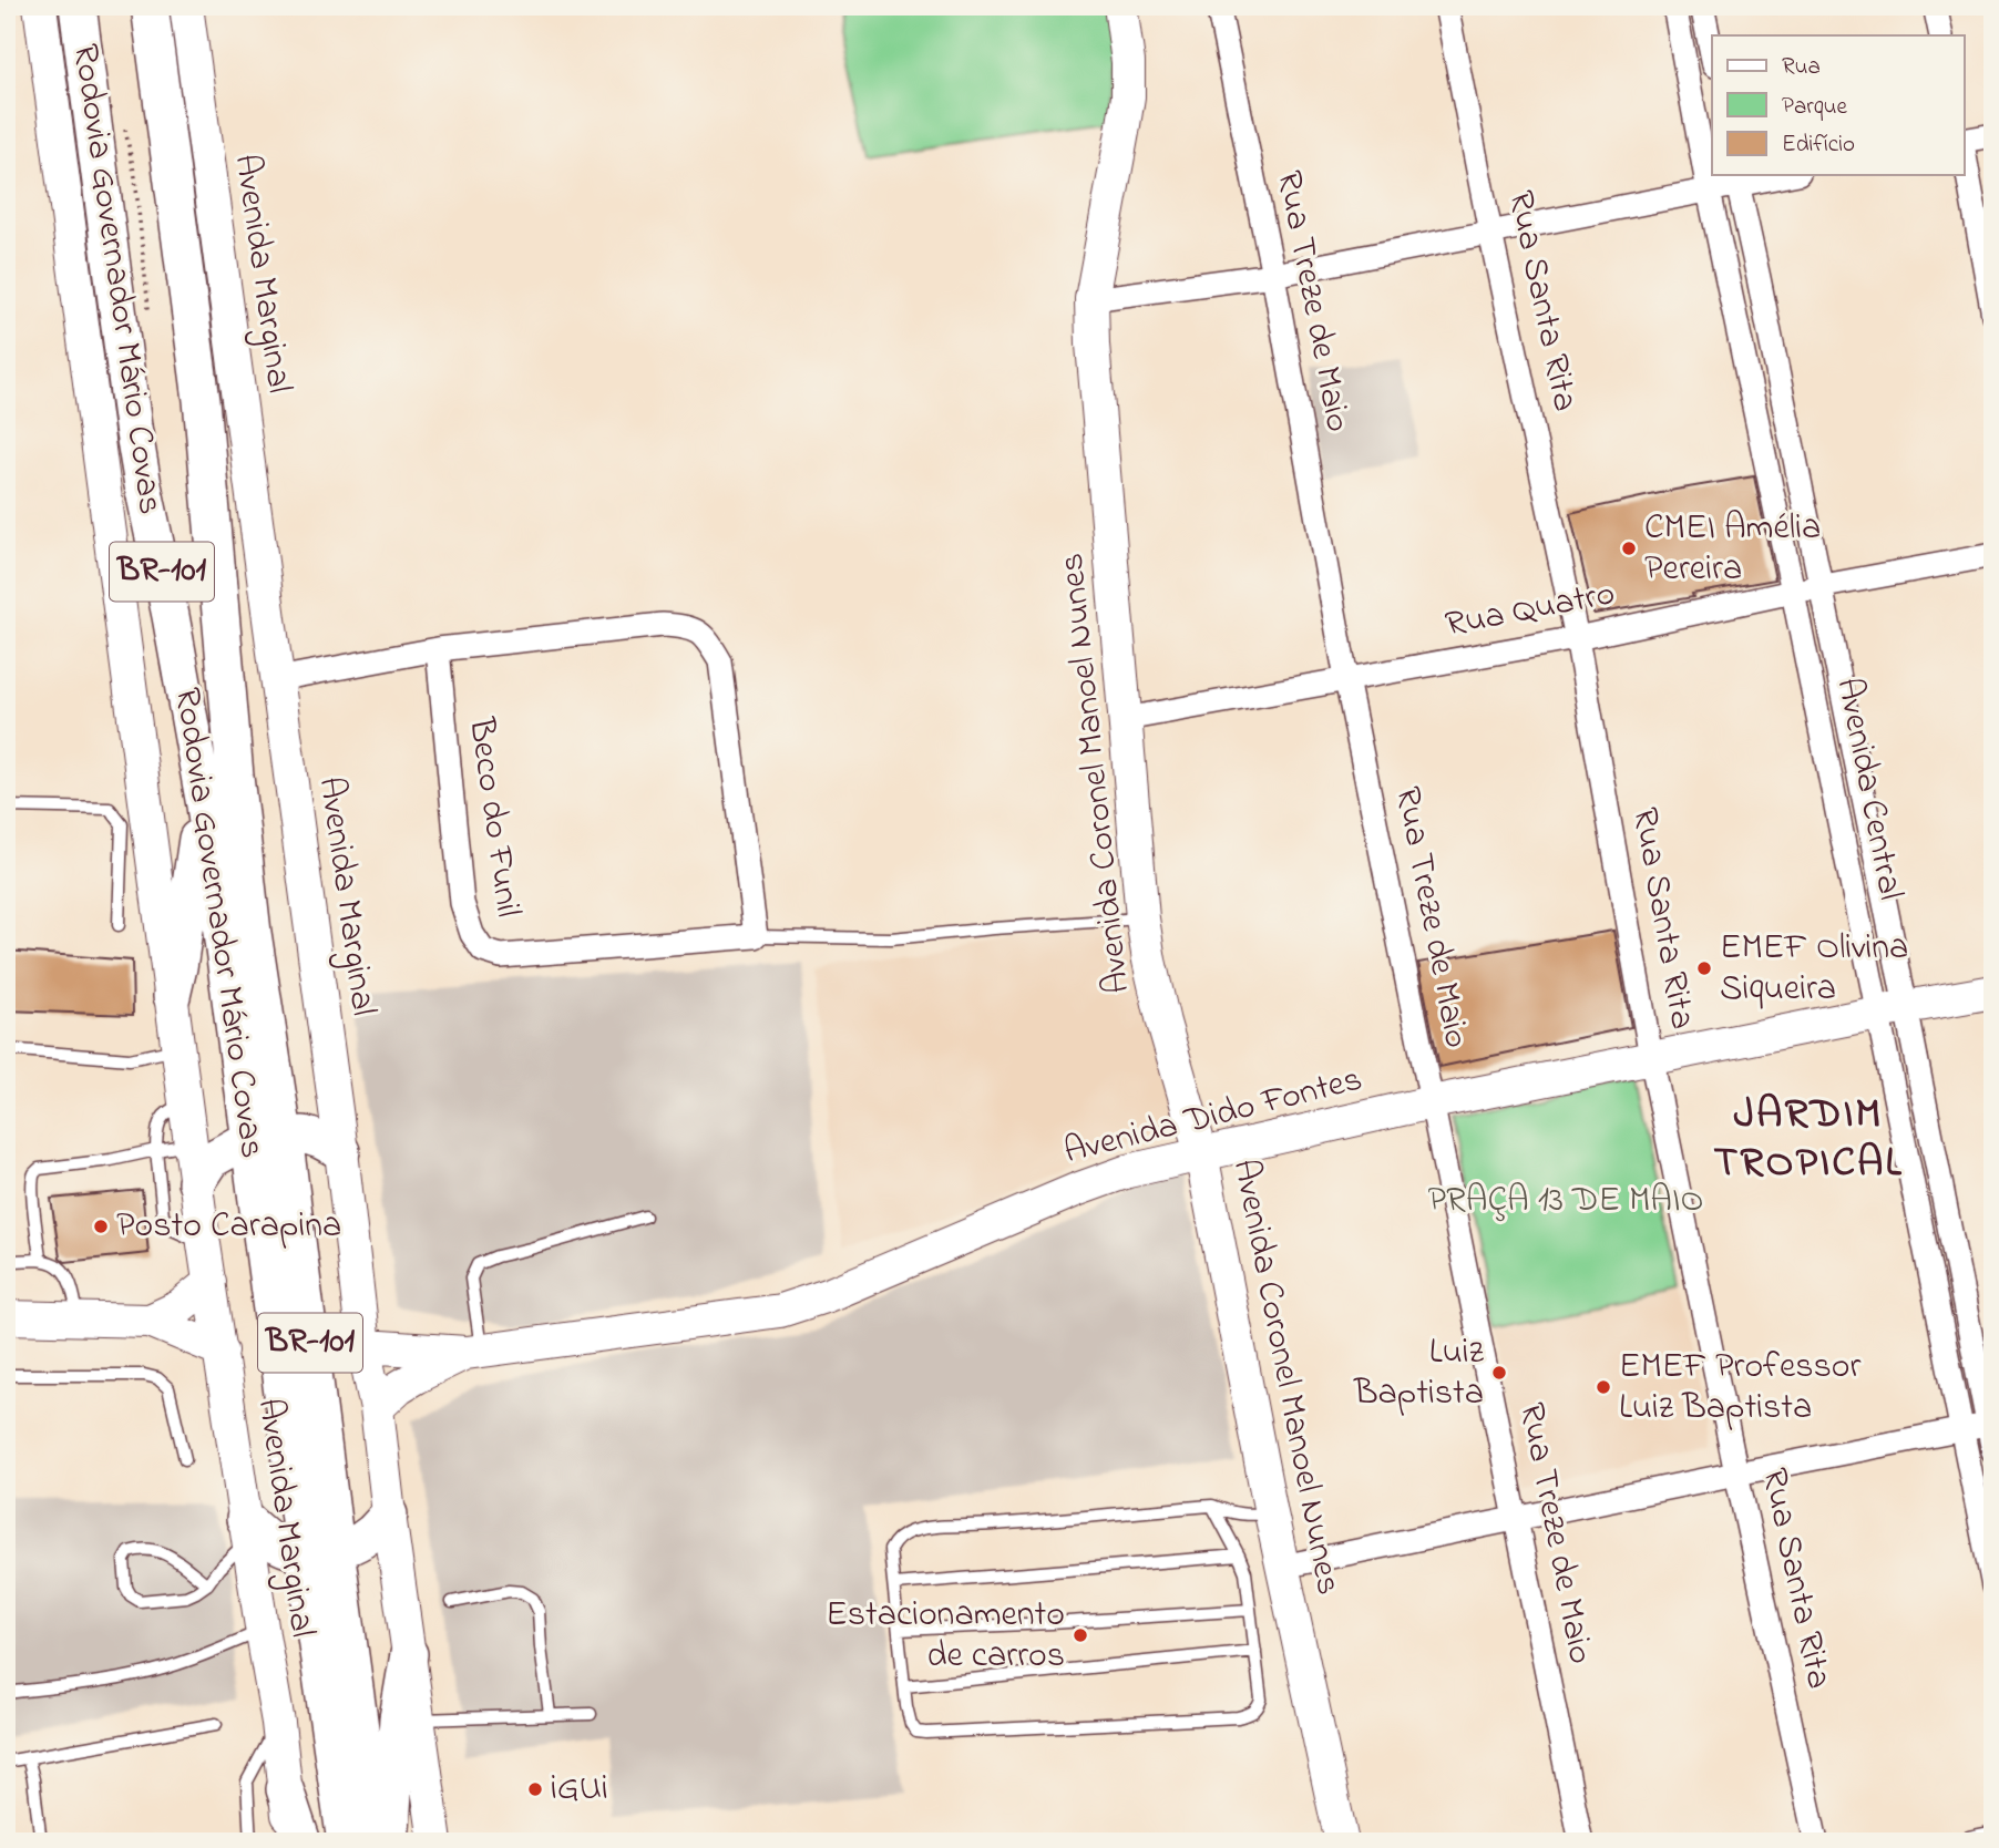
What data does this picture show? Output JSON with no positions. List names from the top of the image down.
{
  "streets": {
    "main road": ["Rodovia Governador Mário Covas", "BR-101"],
    "street": [
      "Avenida Marginal",
      "Rua Treze de Maio",
      "Rua Santa Rita",
      "Rua Quatro",
      "Avenida Coronel Manoel Nunes",
      "Avenida Central",
      "Beco do Funil",
      "Avenida Dido Fontes"
    ]
  },
  "crossings": [
    ["Avenida Marginal", "Avenida Dido Fontes"],
    ["Rua Treze de Maio", "Rua Quatro"],
    ["Rua Treze de Maio", "Avenida Dido Fontes"],
    ["Rua Santa Rita", "Rua Quatro"],
    ["Rua Santa Rita", "Avenida Dido Fontes"],
    ["Rua Quatro", "Avenida Coronel Manoel Nunes"],
    ["Rua Quatro", "Avenida Central"],
    ["Avenida Coronel Manoel Nunes", "Beco do Funil"],
    ["Avenida Coronel Manoel Nunes", "Avenida Dido Fontes"],
    ["Avenida Central", "Avenida Dido Fontes"]
  ],
  "districts": ["JARDIM TROPICAL"],
  "parks": ["PRAÇA 13 DE MAIO"],
  "places": [
    "CMEI Amélia Pereira",
    "EMEF Olivina Siqueira",
    "Posto Carapina",
    "Luiz Baptista",
    "EMEF Professor Luiz Baptista",
    "Estacionamento de carros",
    "iGUi"
  ],
  "legend": ["Rua", "Parque", "Edifício"]
}
